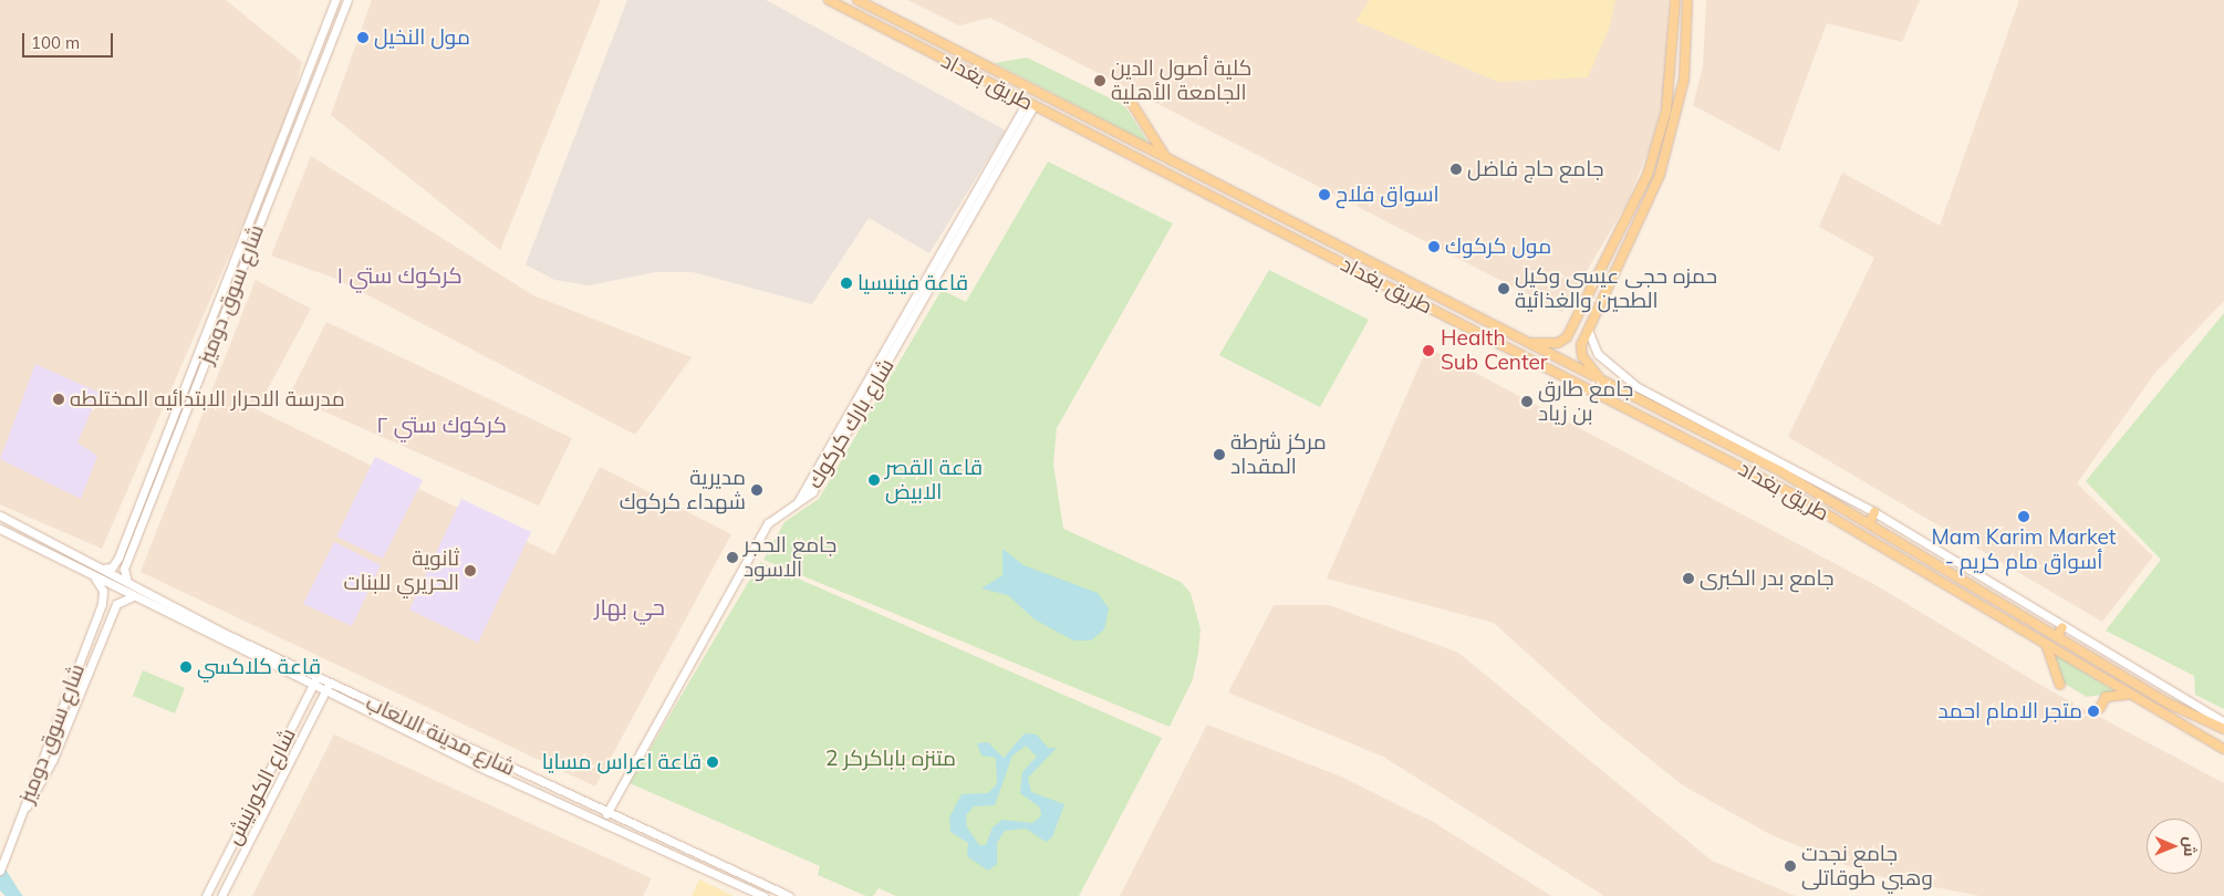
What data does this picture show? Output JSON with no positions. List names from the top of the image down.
{
  "streets": {
    "main road": [
      "طريق بغداد",
      "شارع سوق دوميز",
      "شارع بارك كركوك",
      "شارع مدينة الالعاب",
      "شارع الكورنيش"
    ]
  },
  "crossings": [
    ["طريق بغداد", "شارع بارك كركوك"],
    ["شارع سوق دوميز", "شارع مدينة الالعاب"],
    ["شارع بارك كركوك", "شارع مدينة الالعاب"],
    ["شارع مدينة الالعاب", "شارع الكورنيش"]
  ],
  "districts": ["كركوك ستي ١", "كركوك ستي ٢", "حي بهار"],
  "parks": ["متنزه باباكركر 2"],
  "places": [
    "مول النخيل",
    "كلية أصول الدين الجامعة الأهلية",
    "جامع حاج فاضل",
    "اسواق فلاح",
    "مول كركوك",
    "قاعة فينيسيا",
    "حمزه حجي عيسى وكيل الطحين والغذائية",
    "Health Sub Center",
    "مدرسة الاحرار الابتدائيه المختلطه",
    "جامع طارق بن زياد",
    "مركز شرطة المقداد",
    "قاعة القصر الابيض",
    "مديرية شهداء كركوك",
    "Mam Karim Market - أسواق مام كريم",
    "جامع الحجر الاسود",
    "ثانوية الحريري للبنات",
    "جامع بدر الكبرى",
    "قاعة كلاكسي",
    "متجر الامام احمد",
    "قاعة اعراس مسايا",
    "جامع نجدت وهبي طوقاتلى"
  ],
  "scale_bar": "100 m",
  "north": "right"
}
